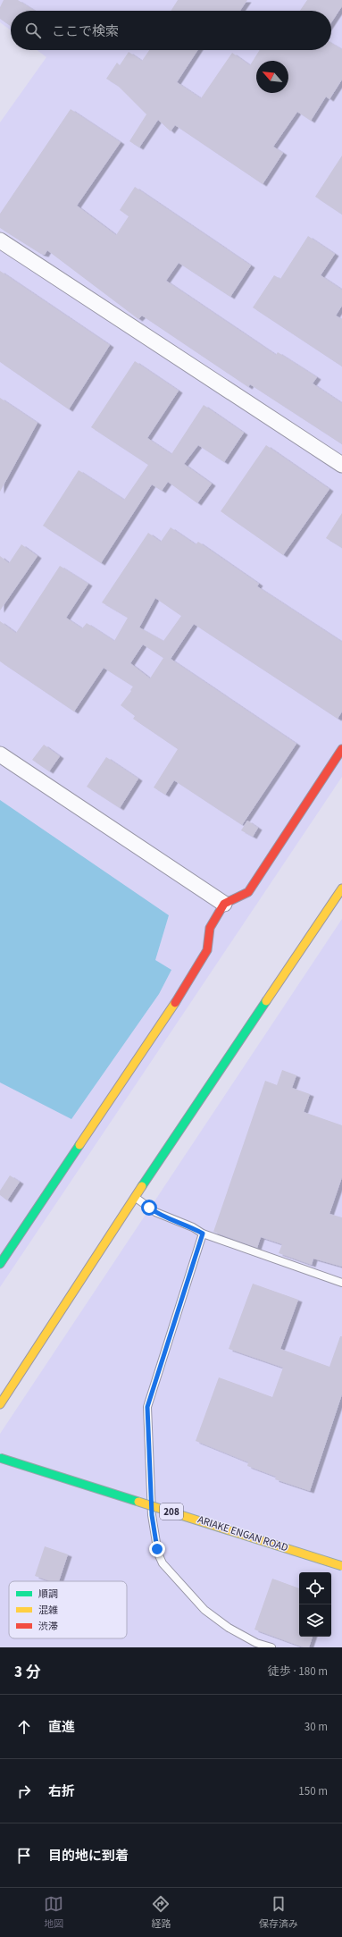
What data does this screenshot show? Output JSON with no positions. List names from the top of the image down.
{
  "streets": {
    "main road": ["208", "ARIAKE ENGAN ROAD"]
  },
  "legend": ["順調", "混雑", "渋滞"],
  "north": "top left",
  "page": {
    "search": "ここで検索",
    "heading": ["3 分", "徒歩 · 180 m"],
    "list": [
      ["直進", "30 m"],
      ["右折", "150 m"],
      "目的地に到着"
    ],
    "nav": ["地図", "経路", "保存済み"]
  }
}
